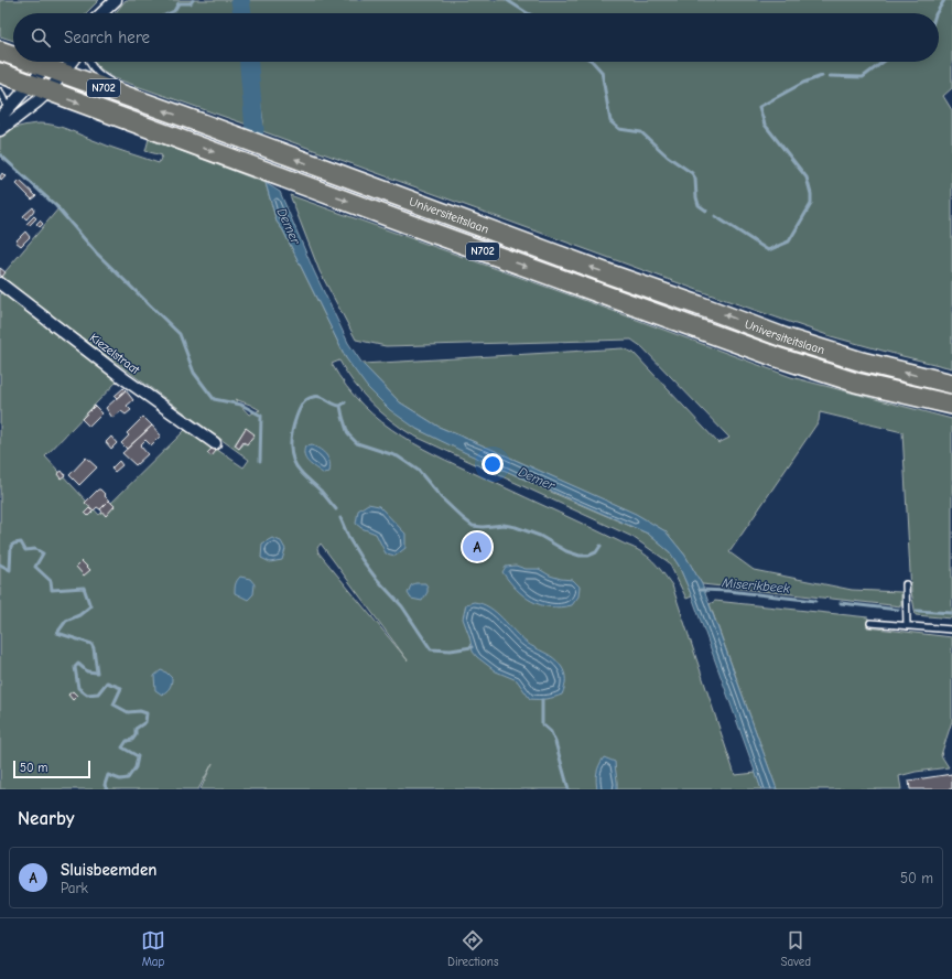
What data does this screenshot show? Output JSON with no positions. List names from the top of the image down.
{
  "streets": {
    "highway": ["N702", "Universiteitslaan"],
    "street": ["Kiezelstraat"]
  },
  "water": ["Demer", "Miserikbeek"],
  "scale_bar": "50 m",
  "page": {
    "search": "Search here",
    "pins": "A",
    "scale": "50 m",
    "heading": "Nearby",
    "list": [
      {
        "mark": "A",
        "name": "Sluisbeemden",
        "note": "Park",
        "value": "50 m"
      }
    ],
    "nav": ["Map", "Directions", "Saved"]
  }
}
